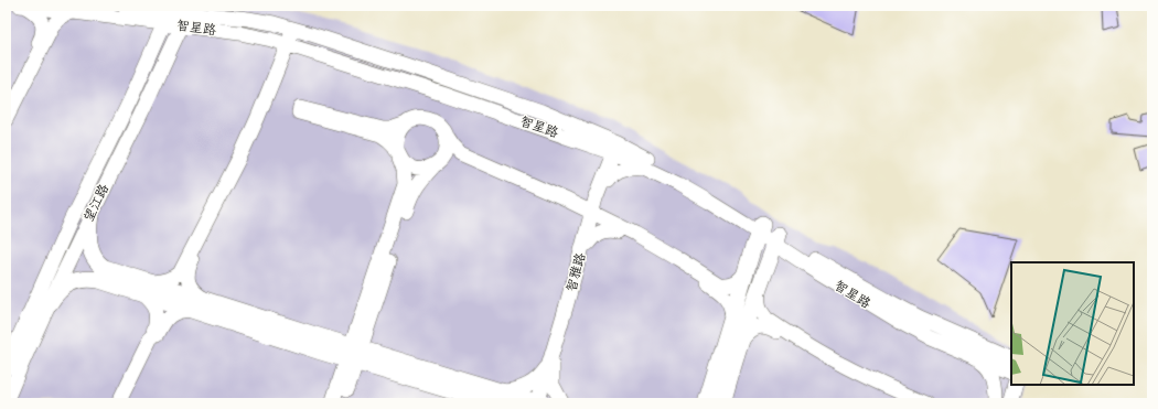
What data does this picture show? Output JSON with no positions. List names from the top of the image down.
{
  "streets": {
    "main road": ["智星路", "望江路", "智雅路"]
  },
  "crossings": [
    ["智星路", "望江路"],
    ["智星路", "智雅路"]
  ]
}
